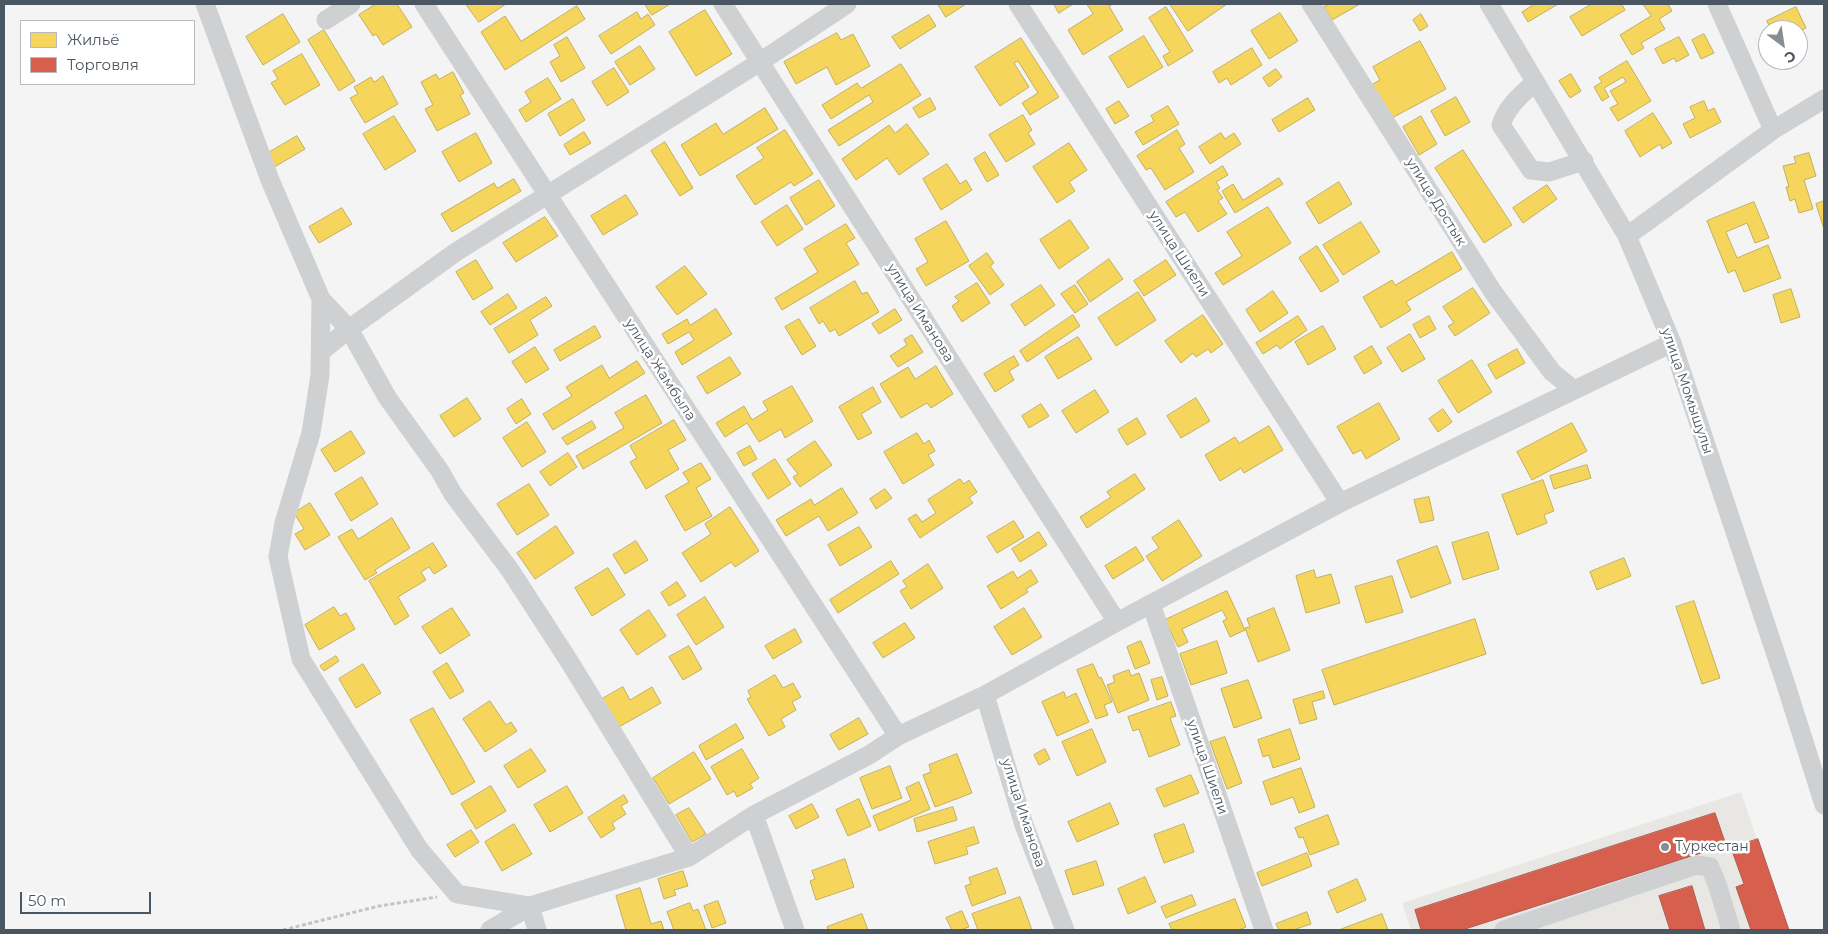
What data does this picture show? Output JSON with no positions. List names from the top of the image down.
{
  "streets": {
    "street": [
      "улица Достык",
      "улица Шиели",
      "улица Иманова",
      "улица Жамбыла",
      "улица Момышулы"
    ]
  },
  "places": ["Туркестан"],
  "legend": ["Жильё", "Торговля"],
  "scale_bar": "50 m",
  "north": "bottom right"
}
